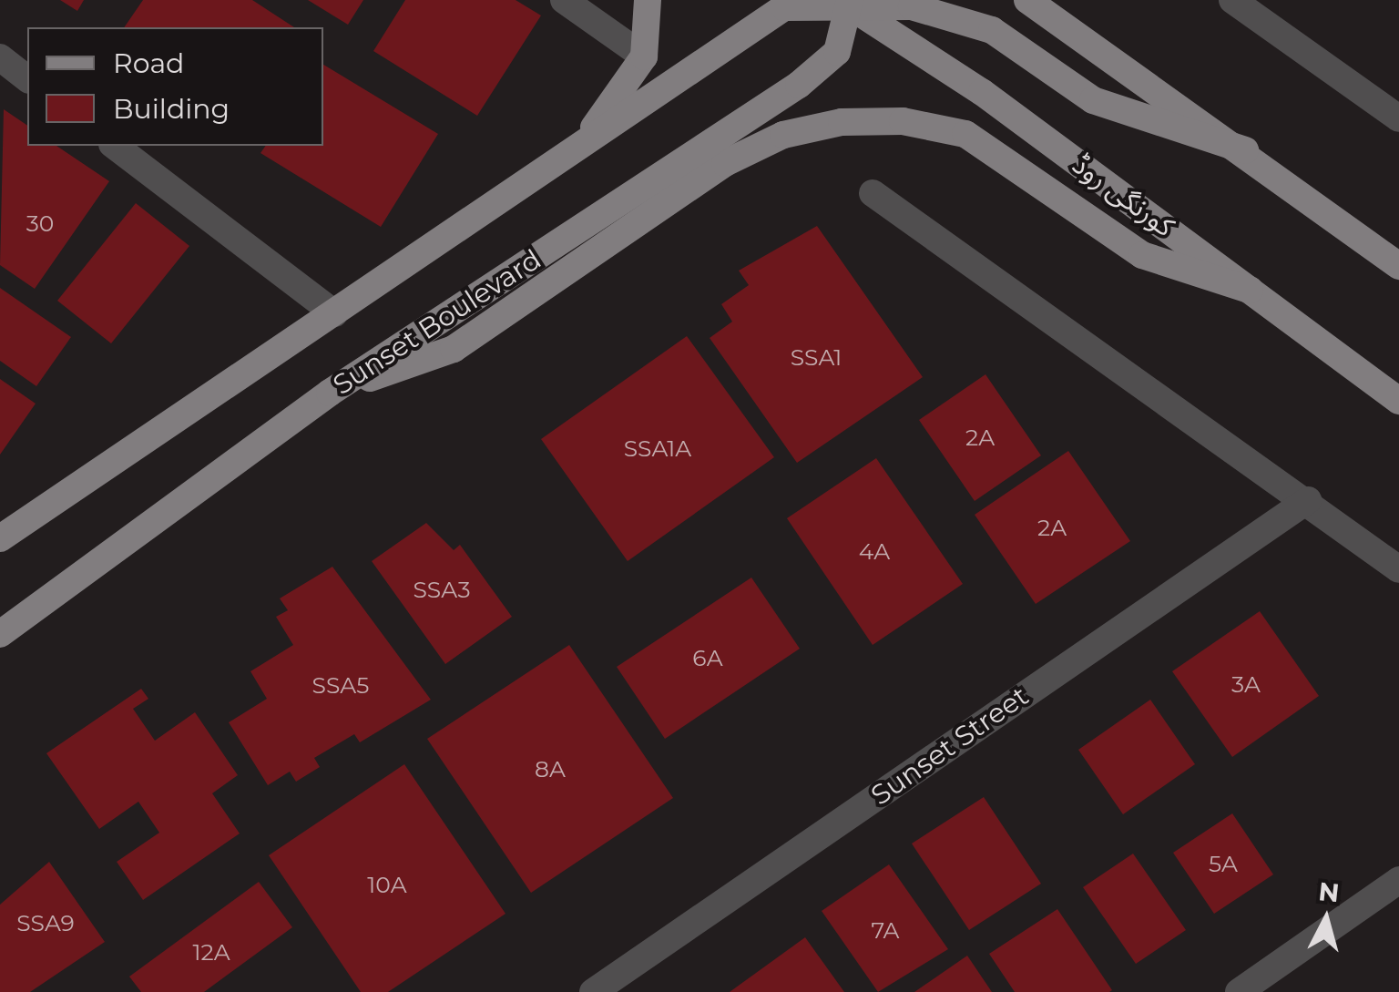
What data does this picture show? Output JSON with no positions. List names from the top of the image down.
{
  "streets": {
    "main road": ["کورنگی روڈ", "Sunset Boulevard"],
    "street": ["Sunset Street"]
  },
  "crossings": [
    ["کورنگی روڈ", "Sunset Boulevard"]
  ],
  "house_numbers": [
    "30",
    "SSA1",
    "2A",
    "SSA1A",
    "2A",
    "4A",
    "SSA3",
    "6A",
    "3A",
    "SSA5",
    "8A",
    "5A",
    "10A",
    "SSA9",
    "7A",
    "12A"
  ],
  "legend": ["Road", "Building"],
  "north": "top"
}
